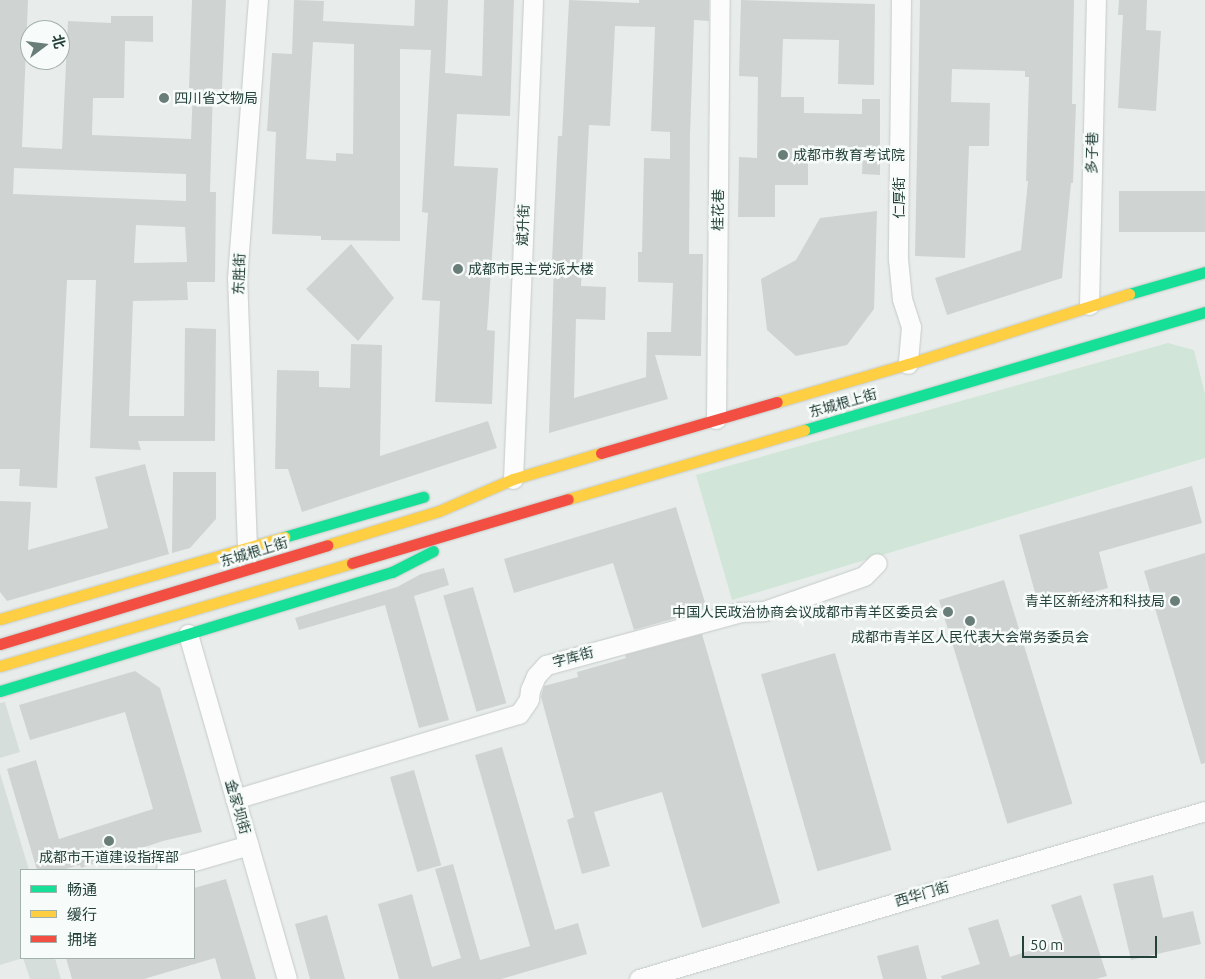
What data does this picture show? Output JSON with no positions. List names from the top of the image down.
{
  "streets": {
    "main road": ["东城根上街"],
    "street": [
      "多子巷",
      "仁厚街",
      "桂花巷",
      "斌升街",
      "东胜街",
      "字库街",
      "金家坝街",
      "西华门街"
    ]
  },
  "crossings": [
    ["多子巷", "东城根上街"],
    ["仁厚街", "东城根上街"],
    ["桂花巷", "东城根上街"],
    ["斌升街", "东城根上街"],
    ["东胜街", "东城根上街"],
    ["东城根上街", "金家坝街"],
    ["字库街", "金家坝街"]
  ],
  "places": [
    "四川省文物局",
    "成都市教育考试院",
    "成都市民主党派大楼",
    "青羊区新经济和科技局",
    "中国人民政治协商会议成都市青羊区委员会",
    "成都市青羊区人民代表大会常务委员会",
    "成都市干道建设指挥部"
  ],
  "legend": ["畅通", "缓行", "拥堵"],
  "scale_bar": "50 m",
  "north": "right"
}
